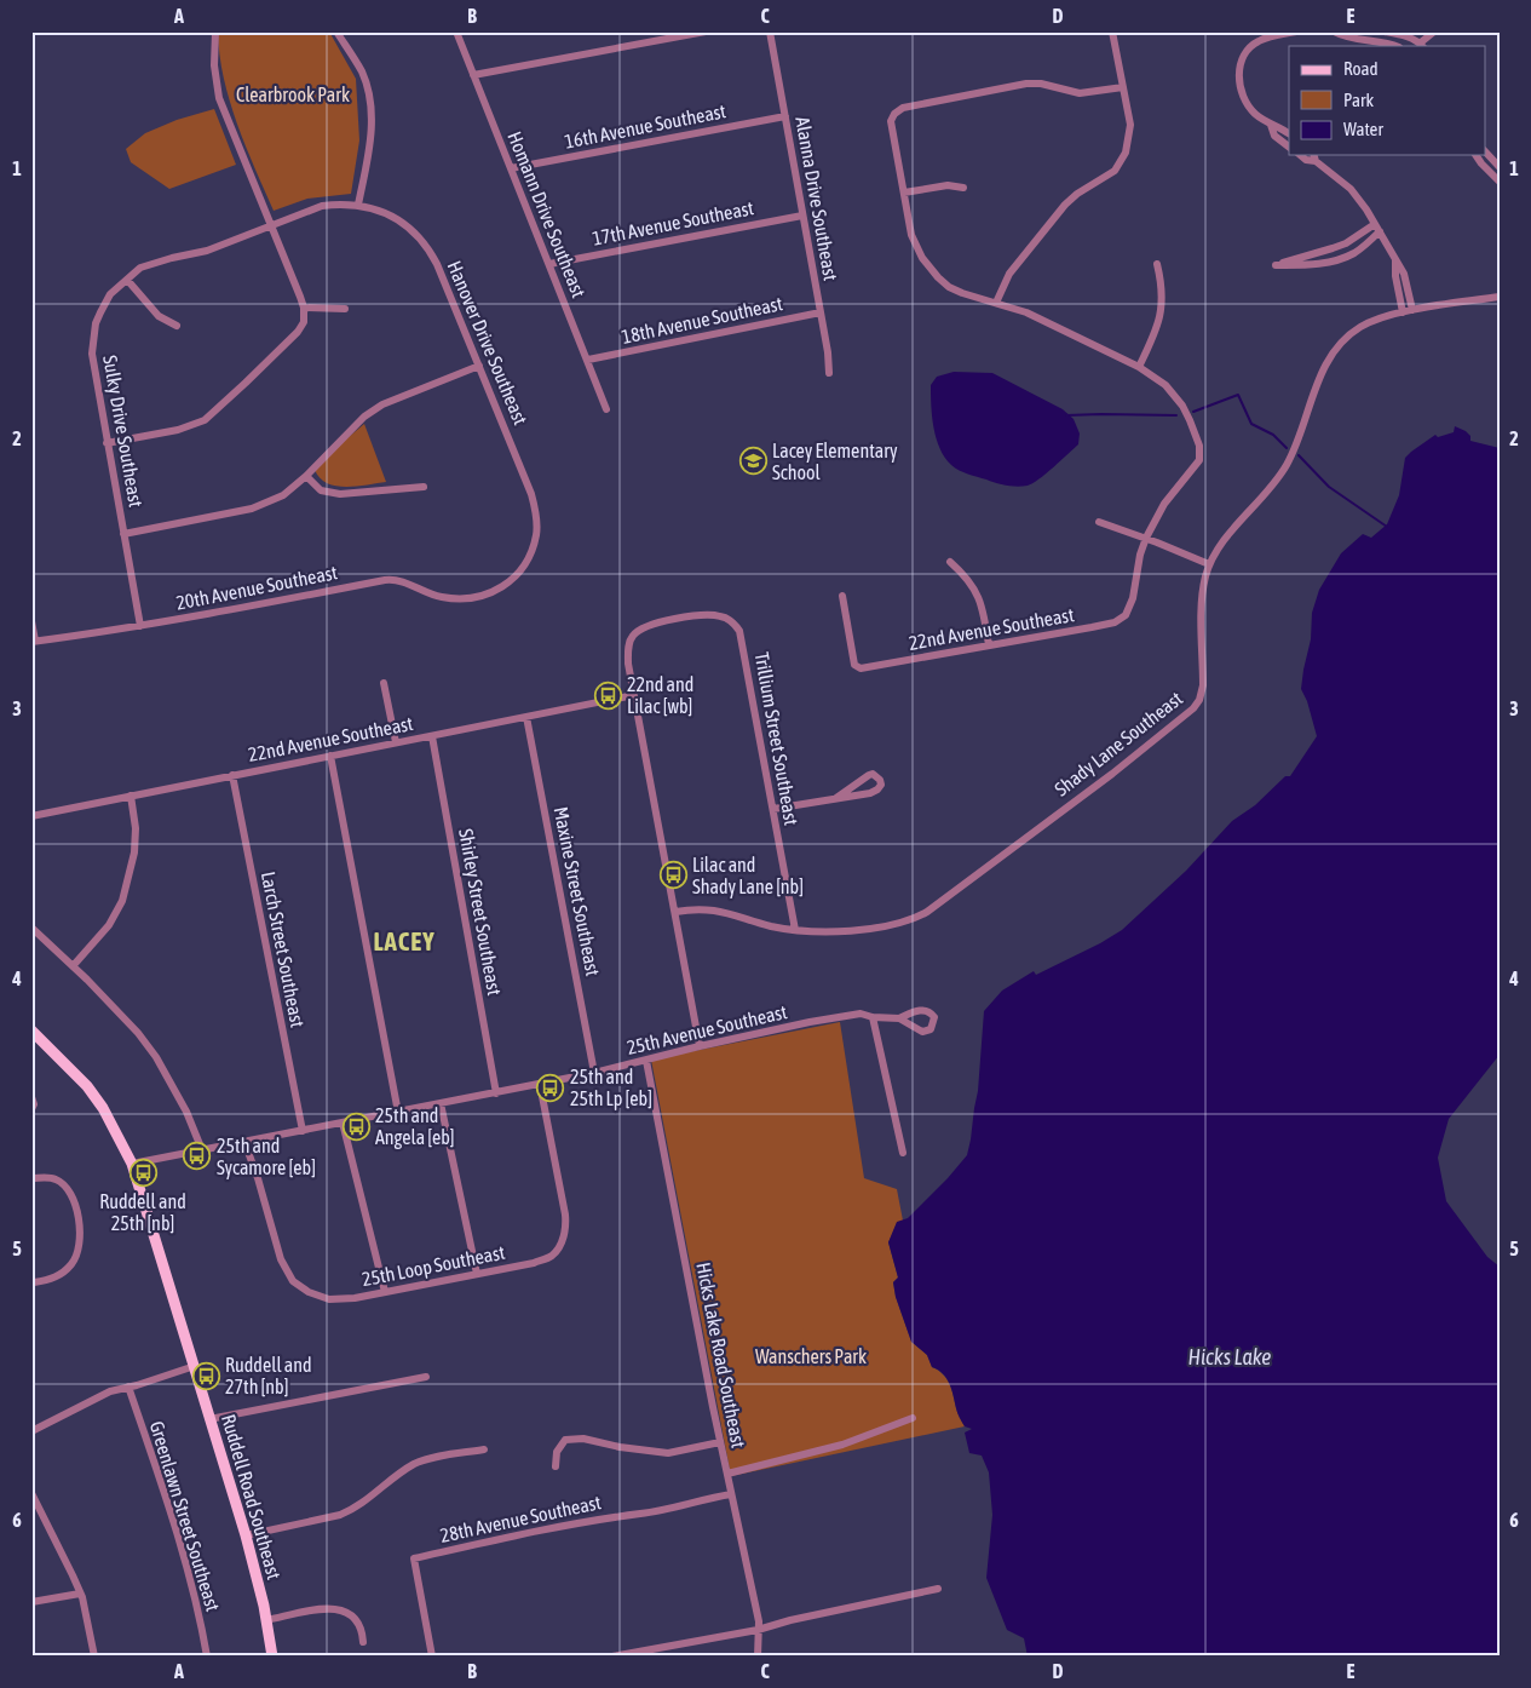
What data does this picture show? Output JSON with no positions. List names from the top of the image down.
{
  "streets": {
    "main road": ["Ruddell Road Southeast"],
    "street": [
      "16th Avenue Southeast",
      "Alanna Drive Southeast",
      "Homann Drive Southeast",
      "17th Avenue Southeast",
      "18th Avenue Southeast",
      "Hanover Drive Southeast",
      "Sulky Drive Southeast",
      "20th Avenue Southeast",
      "22nd Avenue Southeast",
      "Trillium Street Southeast",
      "Shady Lane Southeast",
      "Maxine Street Southeast",
      "Shirley Street Southeast",
      "Larch Street Southeast",
      "25th Avenue Southeast",
      "25th Loop Southeast",
      "Hicks Lake Road Southeast",
      "Greenlawn Street Southeast",
      "28th Avenue Southeast"
    ]
  },
  "crossings": [
    ["16th Avenue Southeast", "Alanna Drive Southeast"],
    ["16th Avenue Southeast", "Homann Drive Southeast"],
    ["Alanna Drive Southeast", "17th Avenue Southeast"],
    ["Alanna Drive Southeast", "18th Avenue Southeast"],
    ["Homann Drive Southeast", "17th Avenue Southeast"],
    ["Homann Drive Southeast", "18th Avenue Southeast"],
    ["Hanover Drive Southeast", "Sulky Drive Southeast"],
    ["Hanover Drive Southeast", "20th Avenue Southeast"],
    ["Sulky Drive Southeast", "20th Avenue Southeast"],
    ["22nd Avenue Southeast", "Trillium Street Southeast"],
    ["22nd Avenue Southeast", "Maxine Street Southeast"],
    ["22nd Avenue Southeast", "Shirley Street Southeast"],
    ["22nd Avenue Southeast", "Larch Street Southeast"],
    ["Trillium Street Southeast", "Shady Lane Southeast"],
    ["Maxine Street Southeast", "25th Avenue Southeast"],
    ["Shirley Street Southeast", "25th Avenue Southeast"],
    ["Larch Street Southeast", "25th Avenue Southeast"],
    ["25th Avenue Southeast", "25th Loop Southeast"],
    ["25th Avenue Southeast", "Hicks Lake Road Southeast"],
    ["25th Avenue Southeast", "Ruddell Road Southeast"],
    ["Hicks Lake Road Southeast", "28th Avenue Southeast"]
  ],
  "districts": ["LACEY"],
  "water": ["Hicks Lake"],
  "parks": ["Clearbrook Park", "Wanschers Park"],
  "places": {
    "school or university": ["Lacey Elementary School"],
    "bus stop": [
      "22nd and Lilac [wb]",
      "Lilac and Shady Lane [nb]",
      "25th and 25th Lp [eb]",
      "25th and Angela [eb]",
      "25th and Sycamore [eb]",
      "Ruddell and 25th [nb]",
      "Ruddell and 27th [nb]"
    ]
  },
  "legend": ["Road", "Park", "Water"],
  "grid": {
    "columns": [
      "A",
      "B",
      "C",
      "D",
      "E"
    ],
    "rows": [
      "1",
      "2",
      "3",
      "4",
      "5",
      "6"
    ]
  }
}
